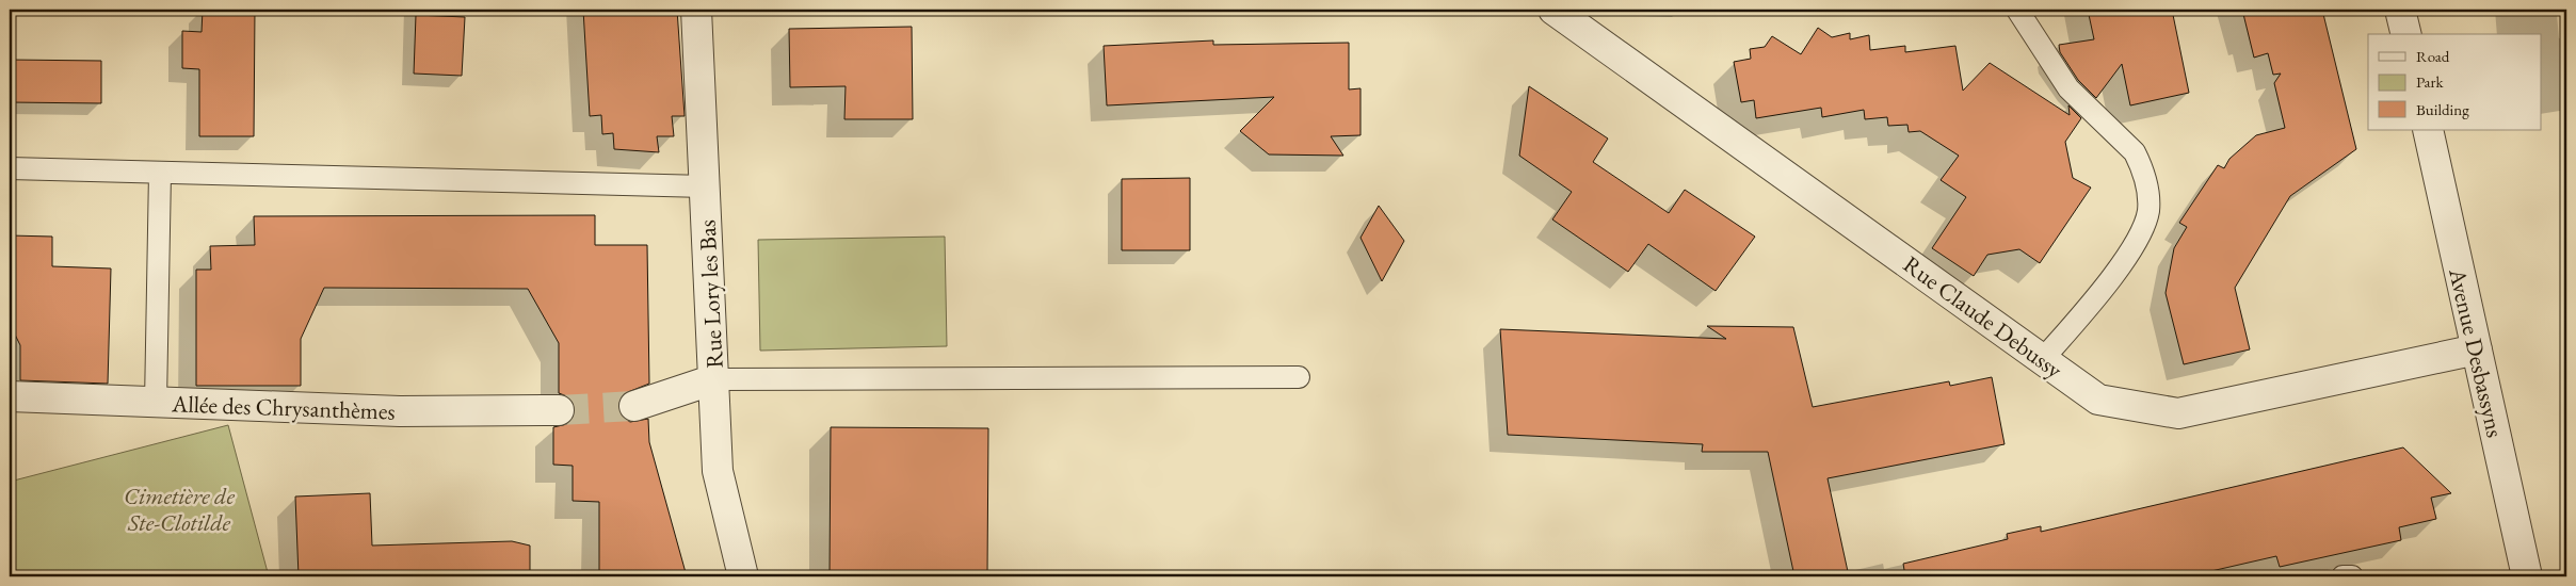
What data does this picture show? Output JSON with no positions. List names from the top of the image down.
{
  "streets": {
    "street": [
      "Rue Lory les Bas",
      "Rue Claude Debussy",
      "Avenue Desbassyns",
      "Allée des Chrysanthèmes"
    ]
  },
  "crossings": [
    ["Rue Claude Debussy", "Avenue Desbassyns"]
  ],
  "parks": ["Cimetière de Ste-Clotilde"],
  "legend": ["Road", "Park", "Building"]
}
